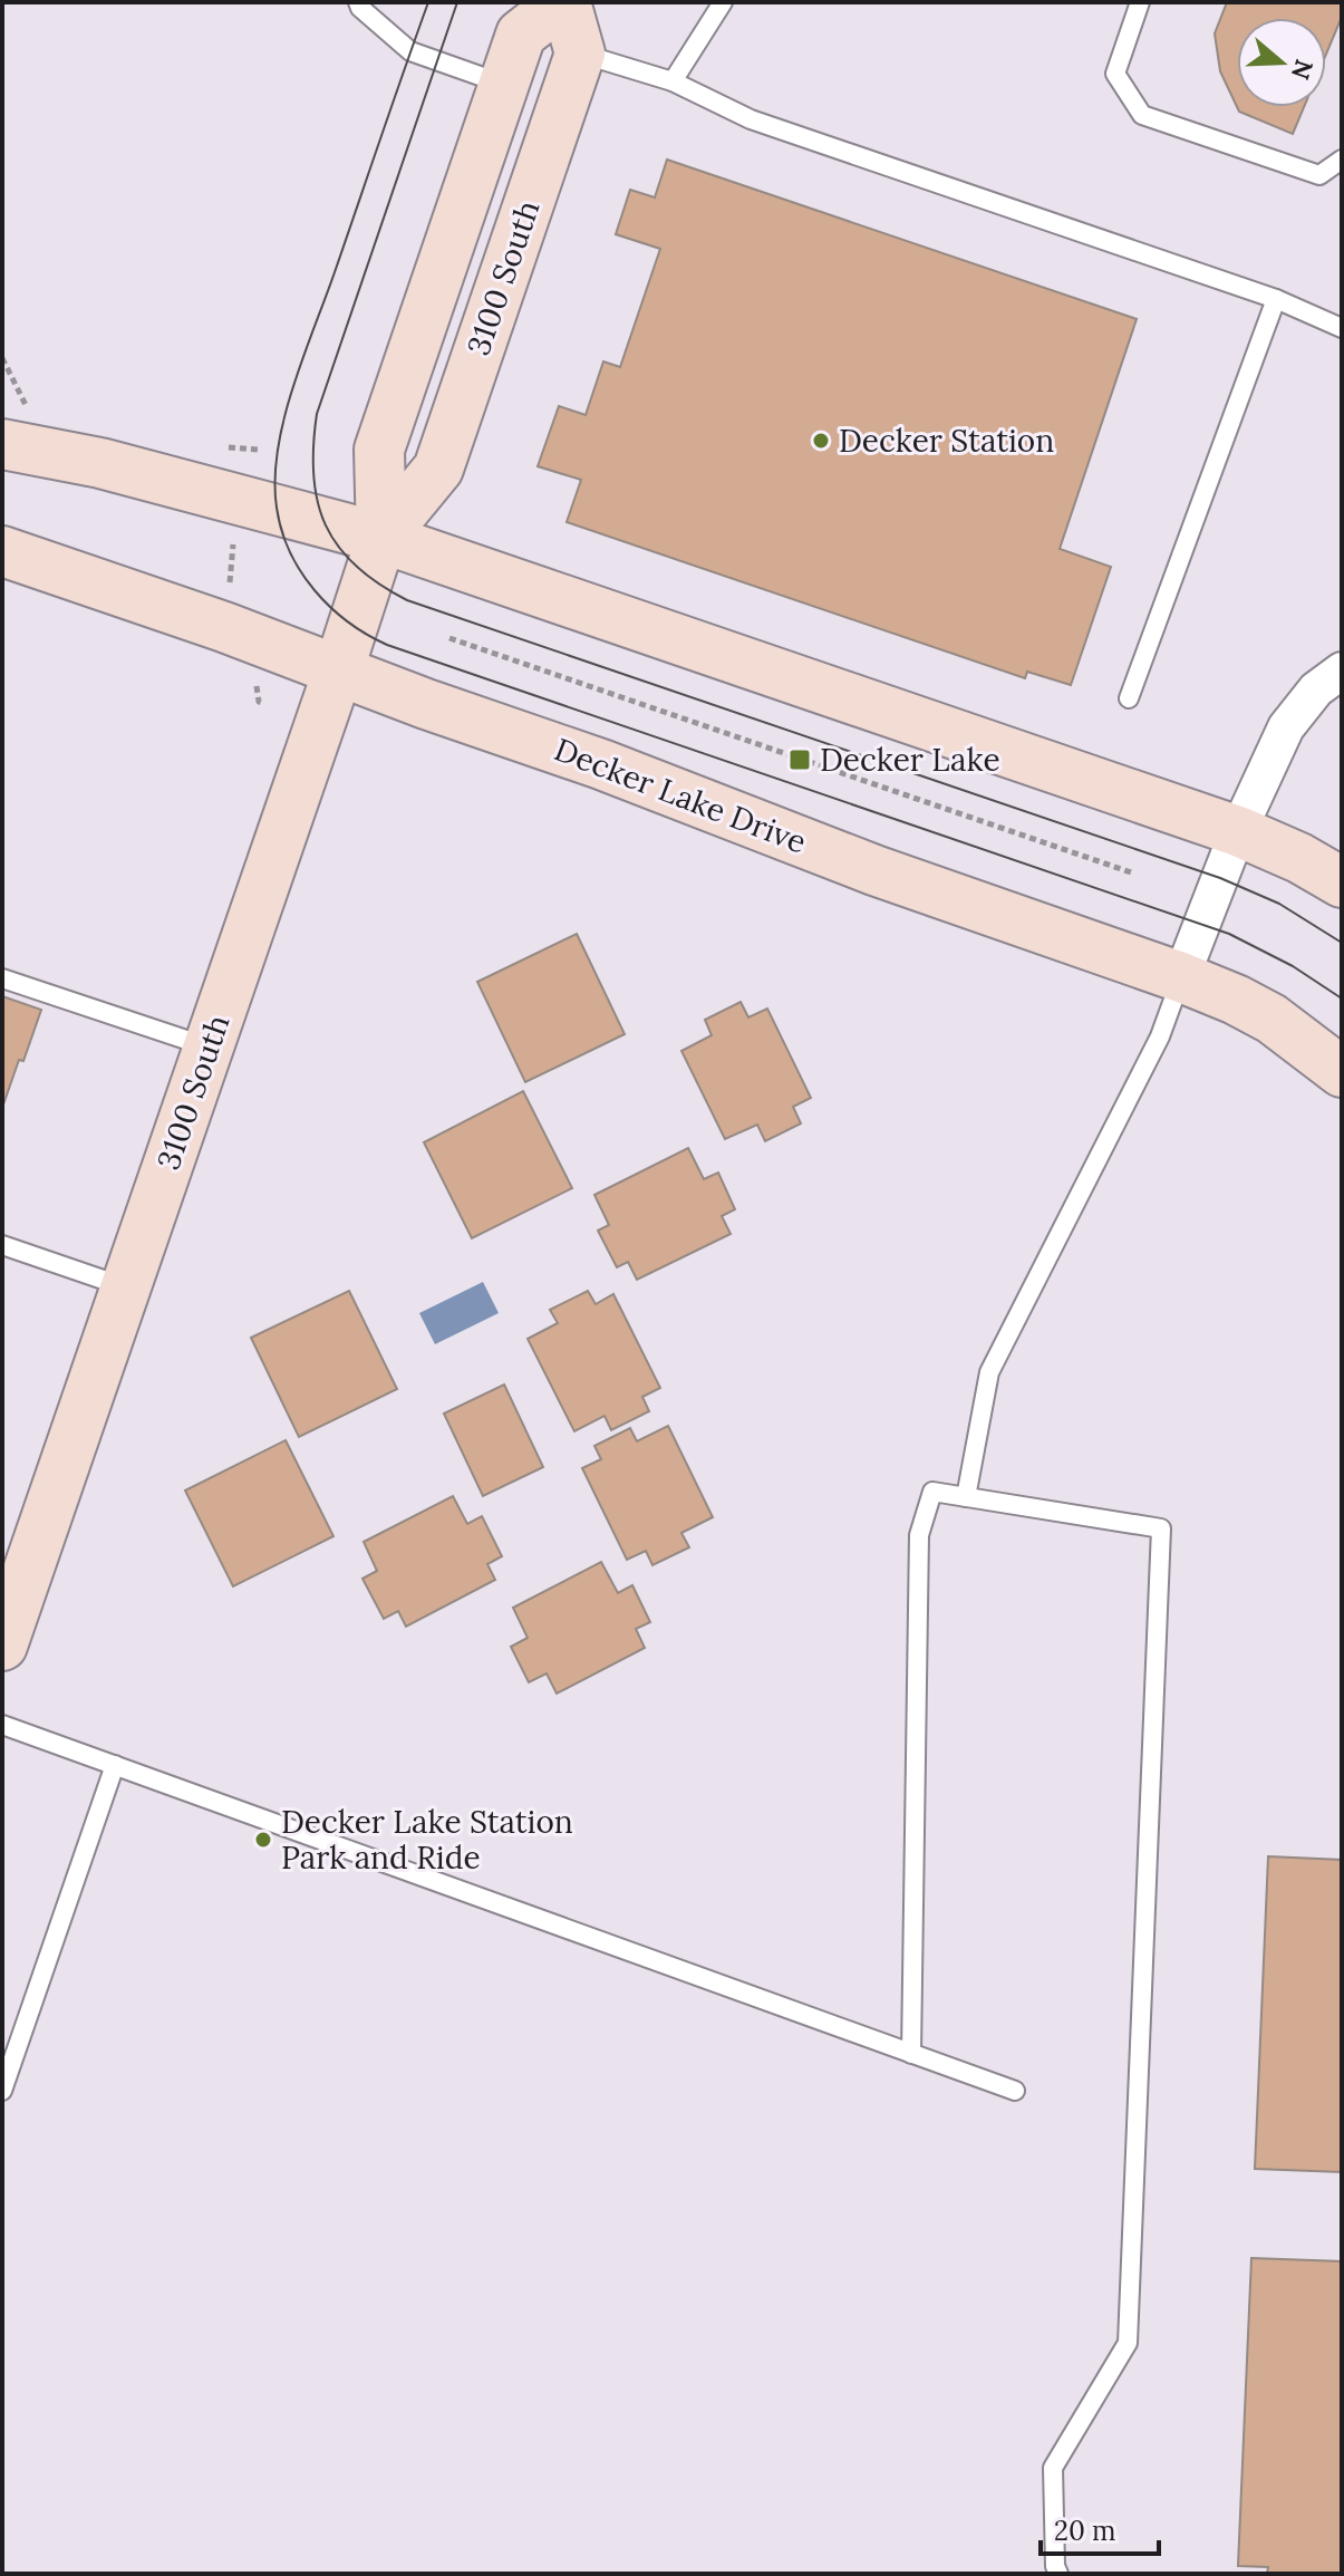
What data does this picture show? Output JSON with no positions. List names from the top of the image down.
{
  "streets": {
    "street": ["3100 South", "Decker Lake Drive"]
  },
  "crossings": [
    ["3100 South", "Decker Lake Drive"]
  ],
  "places": {
    "other": ["Decker Station", "Decker Lake Station Park and Ride"],
    "transit": ["Decker Lake"]
  },
  "scale_bar": "20 m",
  "north": "right"
}
